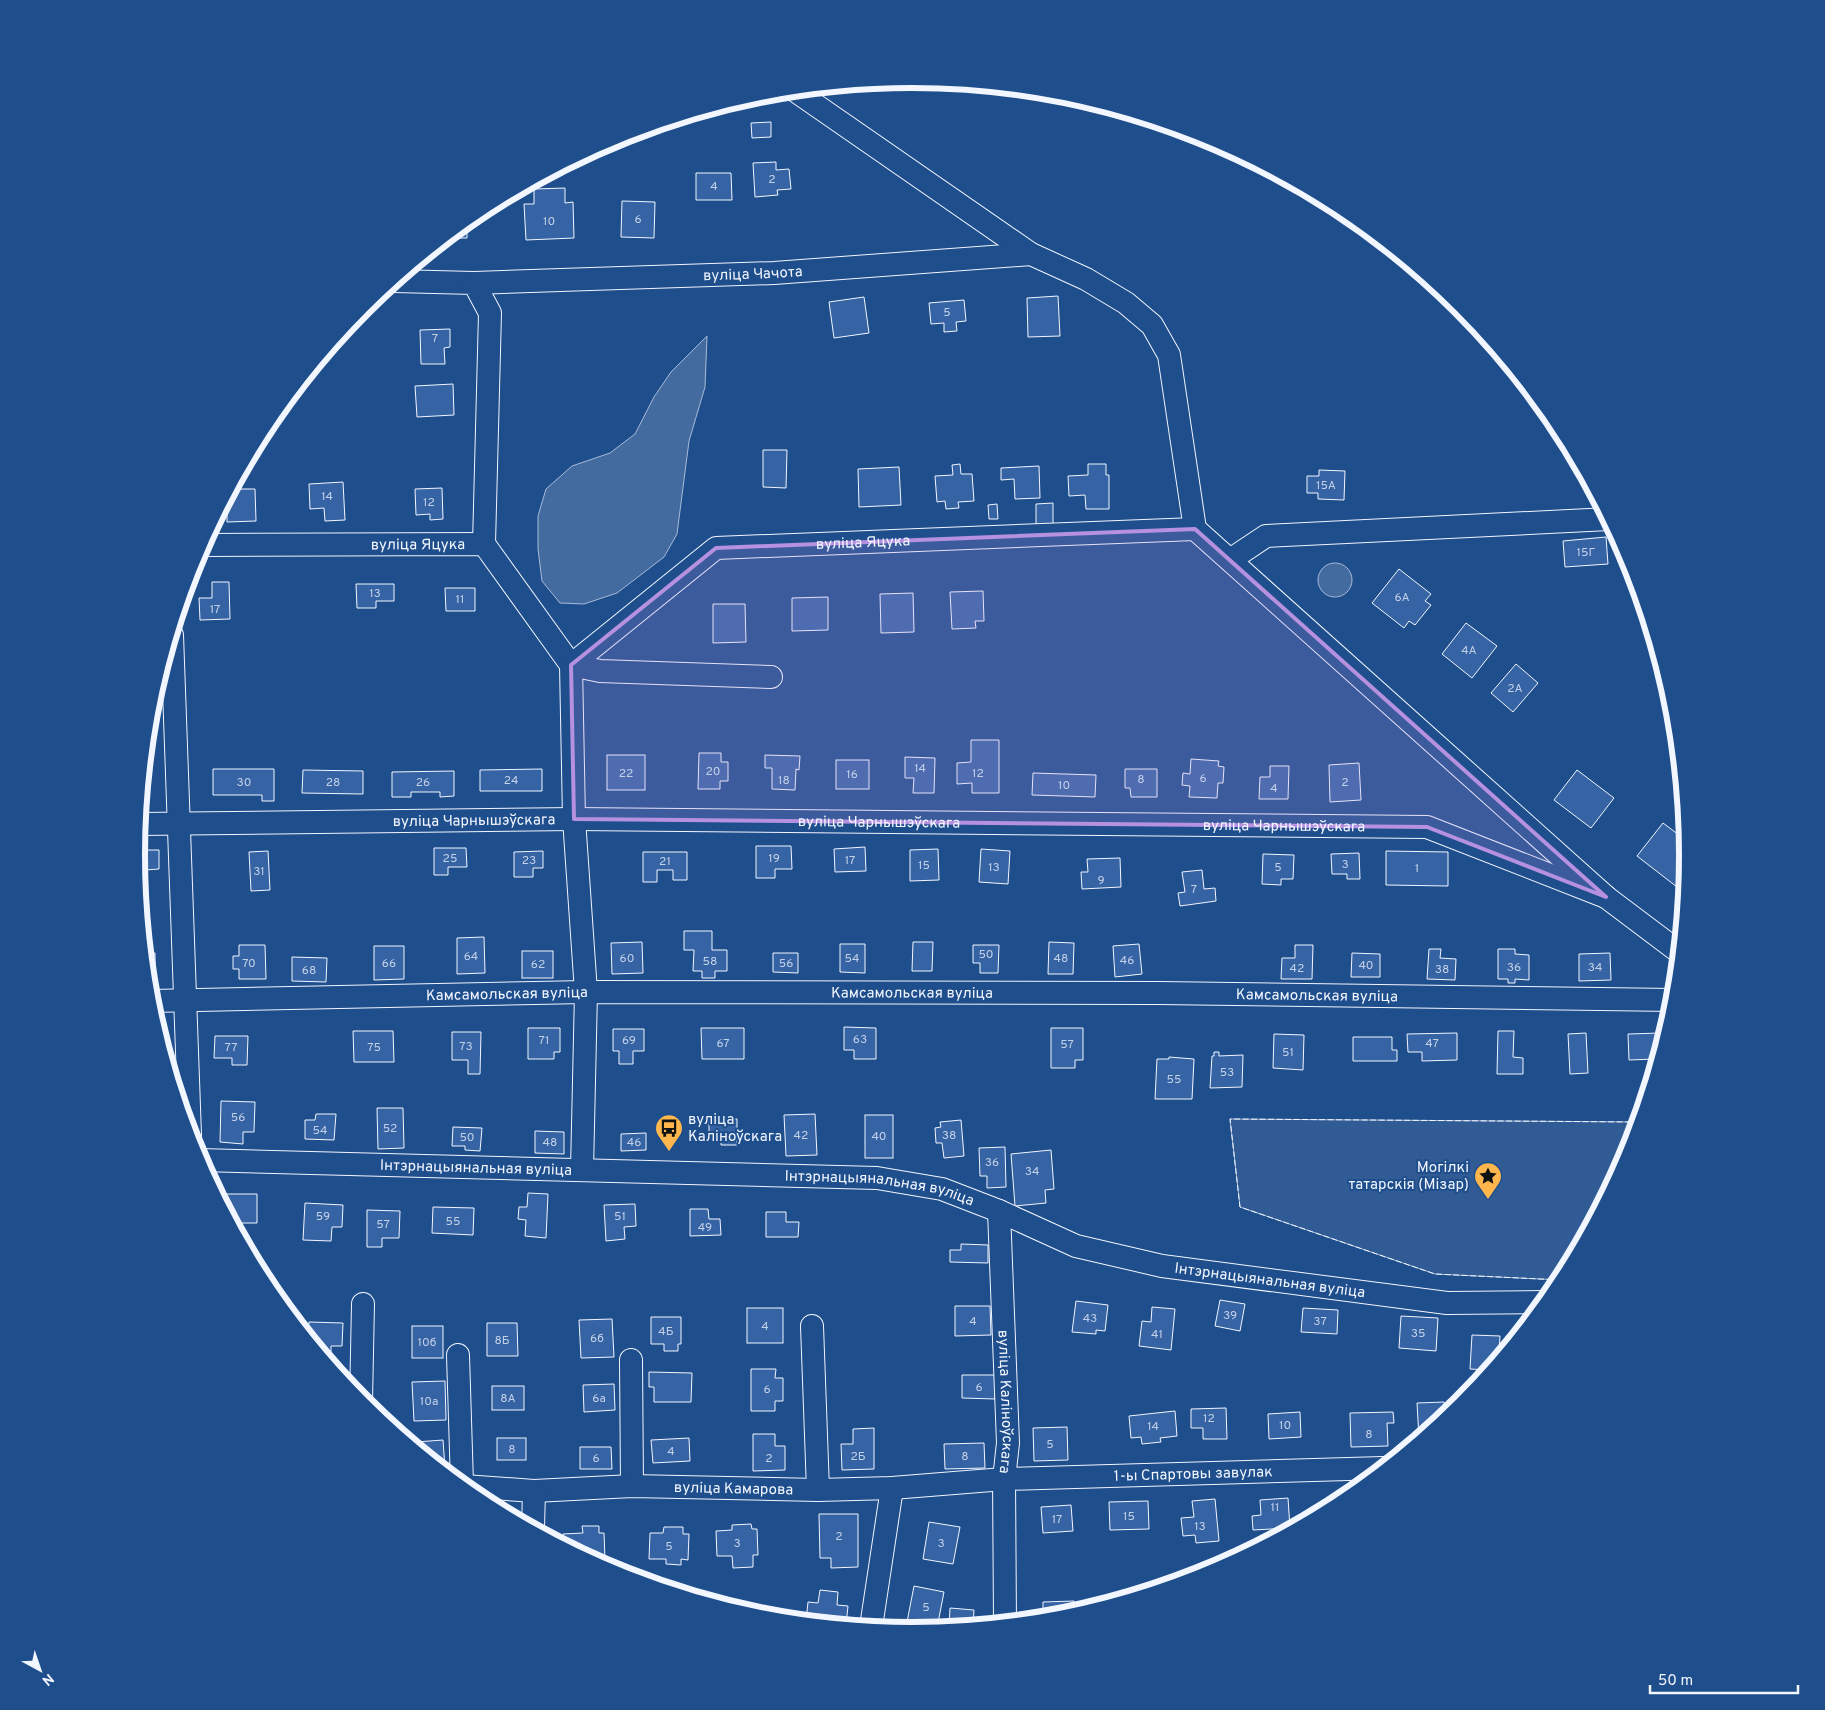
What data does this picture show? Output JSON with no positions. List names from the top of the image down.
{
  "streets": {
    "street": [
      "вуліца Чачота",
      "вуліца Яцука",
      "вуліца Чарнышэўскага",
      "Камсамольская вуліца",
      "Інтэрнацыянальная вуліца",
      "вуліца Каліноўскага",
      "1-ы Спартовы завулак",
      "вуліца Камарова"
    ]
  },
  "crossings": [
    ["вуліца Яцука", "вуліца Чарнышэўскага"],
    ["Інтэрнацыянальная вуліца", "вуліца Каліноўскага"],
    ["вуліца Каліноўскага", "1-ы Спартовы завулак"],
    ["вуліца Каліноўскага", "вуліца Камарова"],
    ["1-ы Спартовы завулак", "вуліца Камарова"]
  ],
  "places": {
    "bus stop": ["вуліца Каліноўскага"],
    "place": ["Могілкі татарскія (Мізар)"]
  },
  "house_numbers": [
    "2",
    "4",
    "6",
    "10",
    "5",
    "7",
    "15А",
    "14",
    "12",
    "15Г",
    "13",
    "6А",
    "11",
    "17",
    "4А",
    "2А",
    "14",
    "20",
    "22",
    "12",
    "16",
    "6",
    "8",
    "24",
    "18",
    "30",
    "28",
    "26",
    "2",
    "10",
    "4",
    "25",
    "19",
    "23",
    "17",
    "21",
    "3",
    "15",
    "13",
    "5",
    "1",
    "31",
    "9",
    "7",
    "50",
    "64",
    "60",
    "54",
    "48",
    "46",
    "58",
    "70",
    "66",
    "56",
    "62",
    "40",
    "36",
    "34",
    "42",
    "38",
    "68",
    "63",
    "71",
    "69",
    "67",
    "47",
    "57",
    "73",
    "77",
    "75",
    "51",
    "53",
    "55",
    "56",
    "52",
    "54",
    "42",
    "38",
    "40",
    "50",
    "48",
    "46",
    "36",
    "34",
    "59",
    "51",
    "55",
    "57",
    "49",
    "39",
    "43",
    "4",
    "37",
    "4",
    "4Б",
    "35",
    "41",
    "6б",
    "8Б",
    "10б",
    "6",
    "6",
    "8А",
    "6а",
    "10а",
    "12",
    "10",
    "14",
    "8",
    "5",
    "8",
    "4",
    "2Б",
    "8",
    "6",
    "2",
    "11",
    "15",
    "17",
    "13",
    "2",
    "3",
    "3",
    "5",
    "5"
  ],
  "scale_bar": "50 m",
  "north": "bottom right"
}
